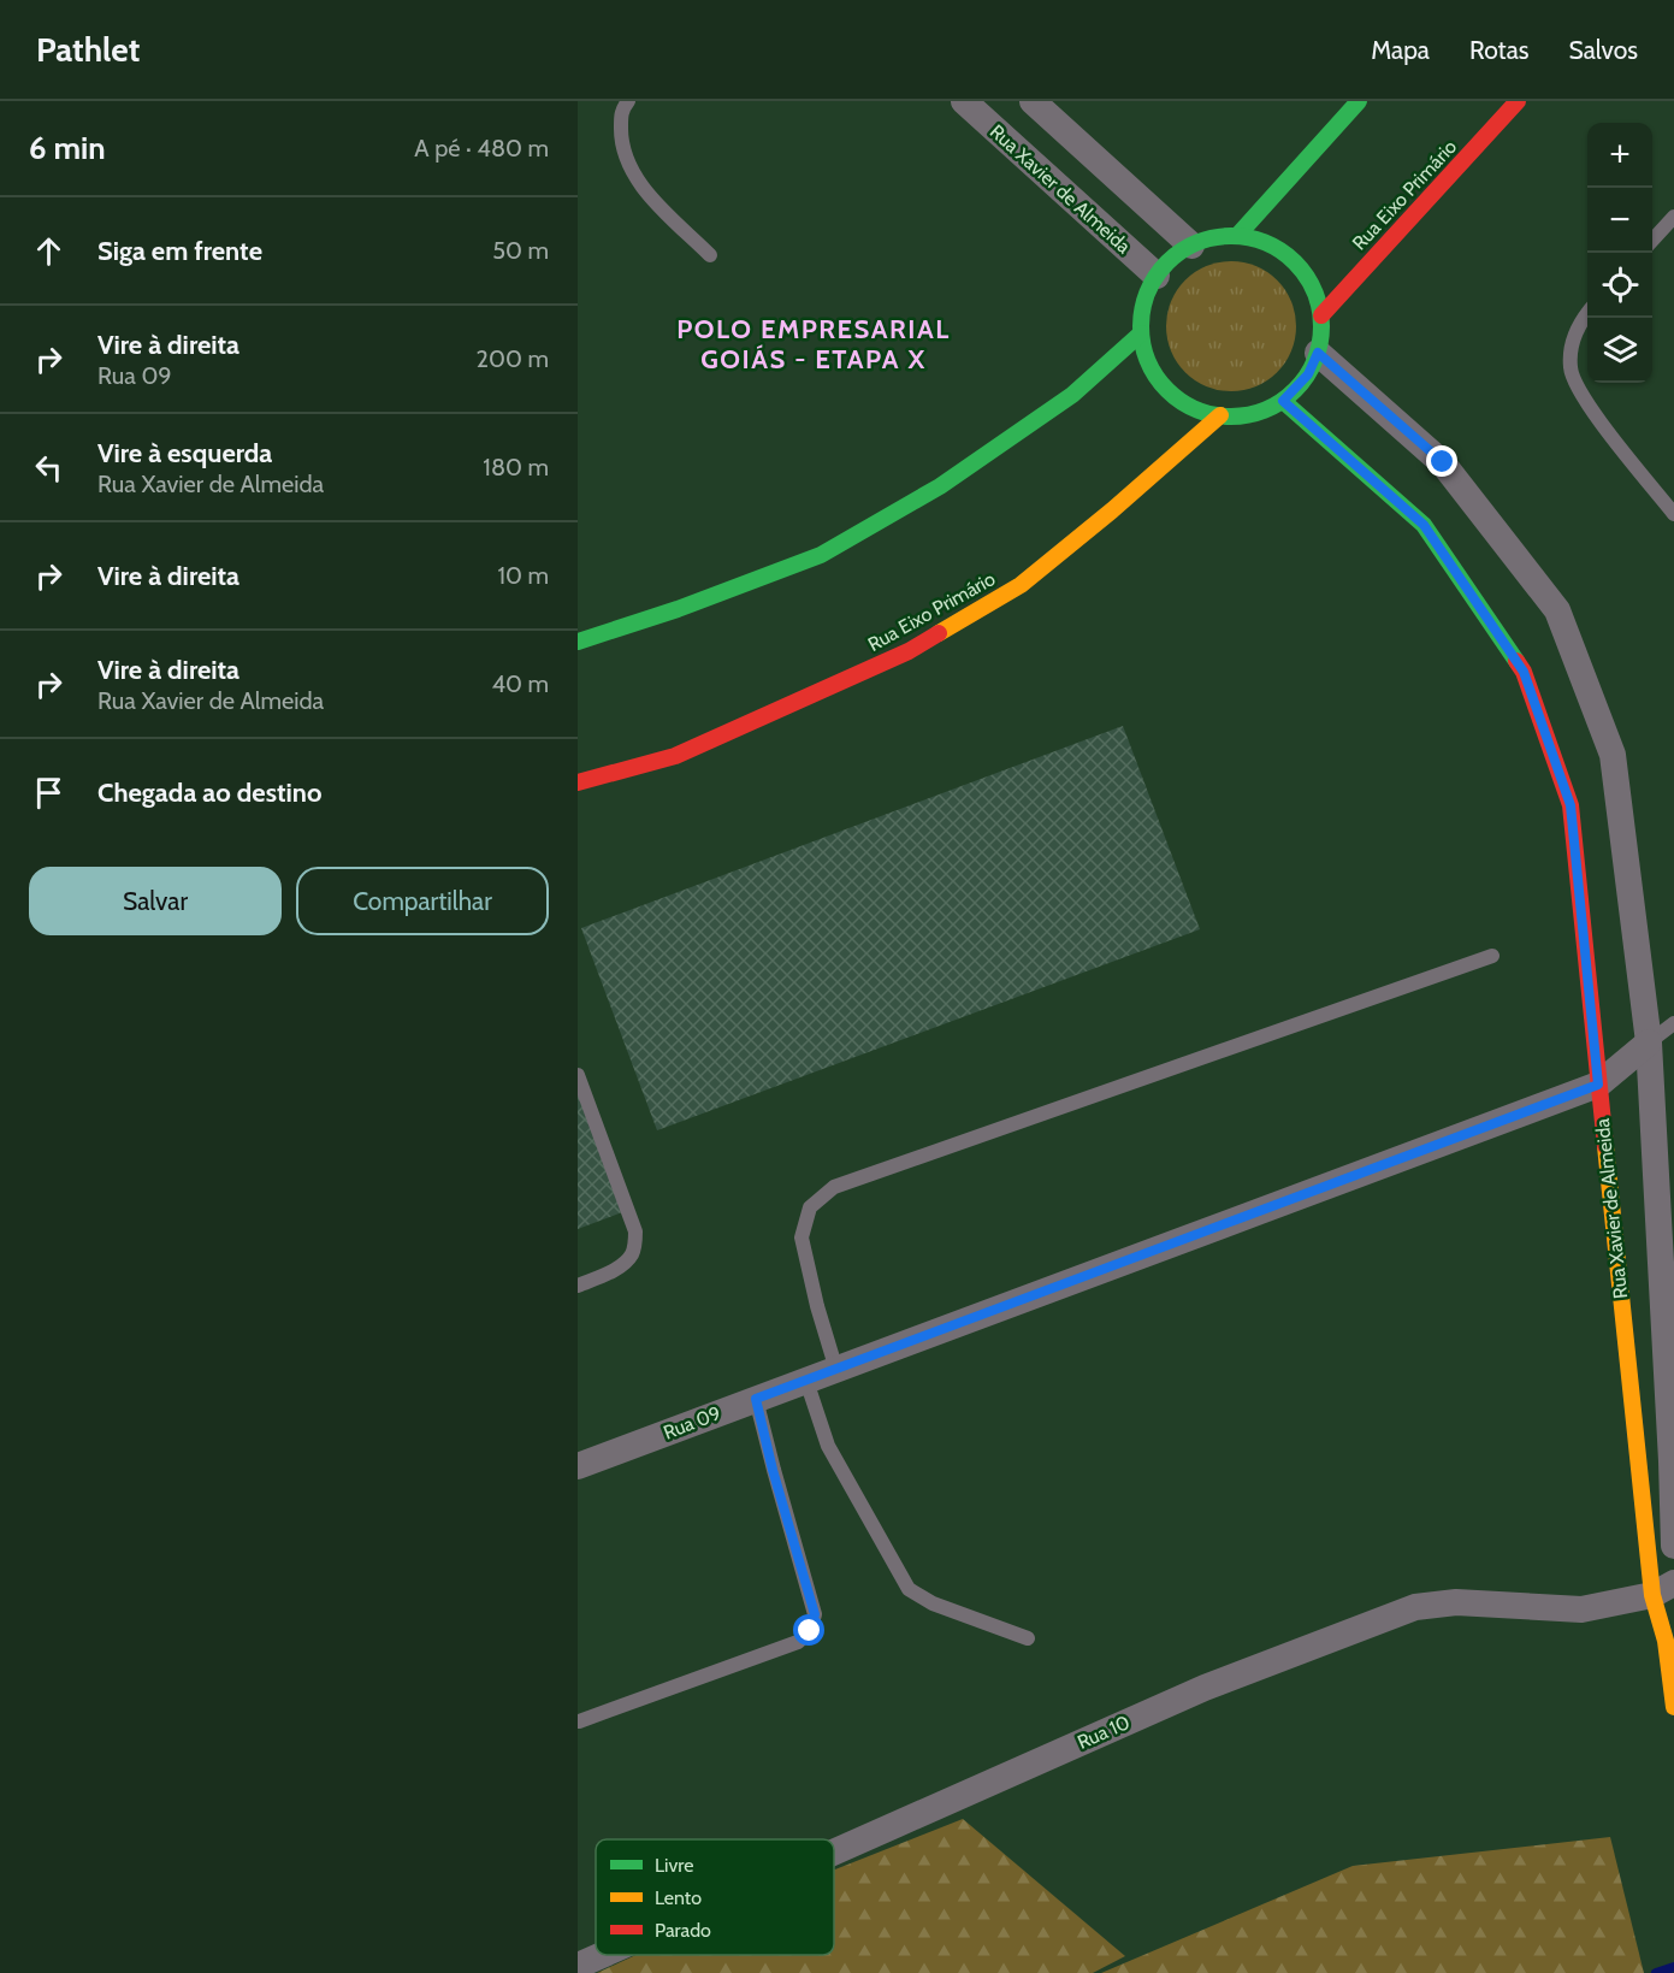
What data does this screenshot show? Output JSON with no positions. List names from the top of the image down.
{
  "streets": {
    "street": [
      "Rua Xavier de Almeida",
      "Rua Eixo Primário",
      "Rua 09",
      "Rua 10"
    ]
  },
  "crossings": [
    ["Rua Xavier de Almeida", "Rua Eixo Primário"],
    ["Rua Xavier de Almeida", "Rua 09"],
    ["Rua Xavier de Almeida", "Rua 10"]
  ],
  "districts": ["POLO EMPRESARIAL GOIÁS - ETAPA X"],
  "legend": ["Livre", "Lento", "Parado"],
  "page": {
    "header": "Pathlet",
    "nav": ["Mapa", "Rotas", "Salvos"],
    "heading": ["6 min", "A pé · 480 m"],
    "map_buttons": ["+", "−"],
    "list": [
      ["Siga em frente", "50 m"],
      ["Vire à direita", "Rua 09", "200 m"],
      ["Vire à esquerda", "Rua Xavier de Almeida", "180 m"],
      ["Vire à direita", "10 m"],
      ["Vire à direita", "Rua Xavier de Almeida", "40 m"],
      "Chegada ao destino"
    ],
    "buttons": ["Salvar", "Compartilhar"]
  }
}
